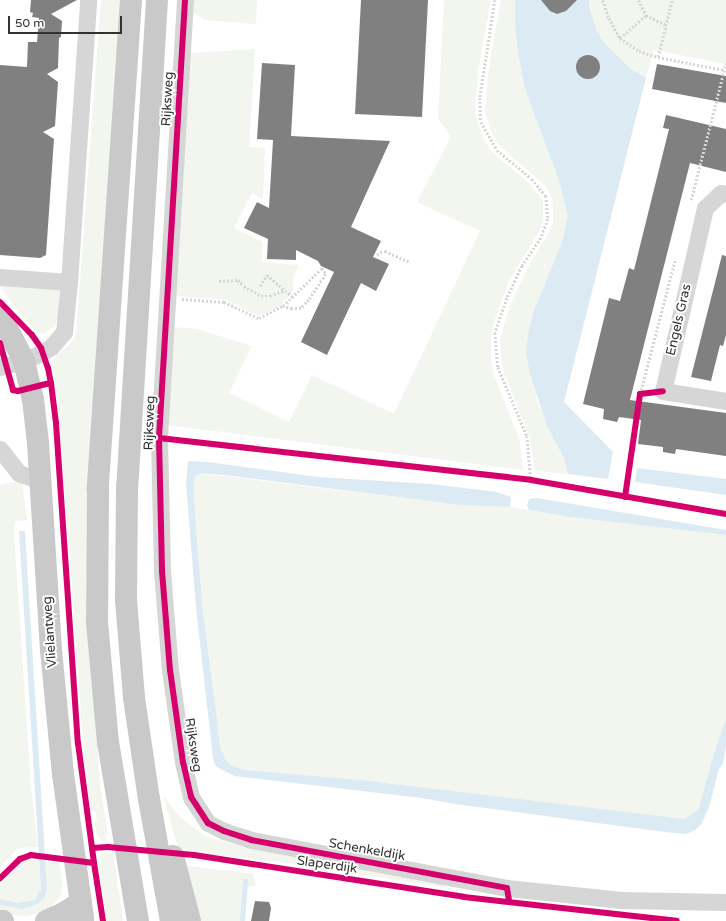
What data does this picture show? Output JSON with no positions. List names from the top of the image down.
{
  "streets": {
    "main road": ["Rijksweg", "Vlielantweg"],
    "street": ["Engels Gras", "Schenkeldijk"],
    "cycle path": ["Slaperdijk"]
  },
  "crossings": [
    ["Rijksweg", "Schenkeldijk"]
  ],
  "scale_bar": "50 m"
}
